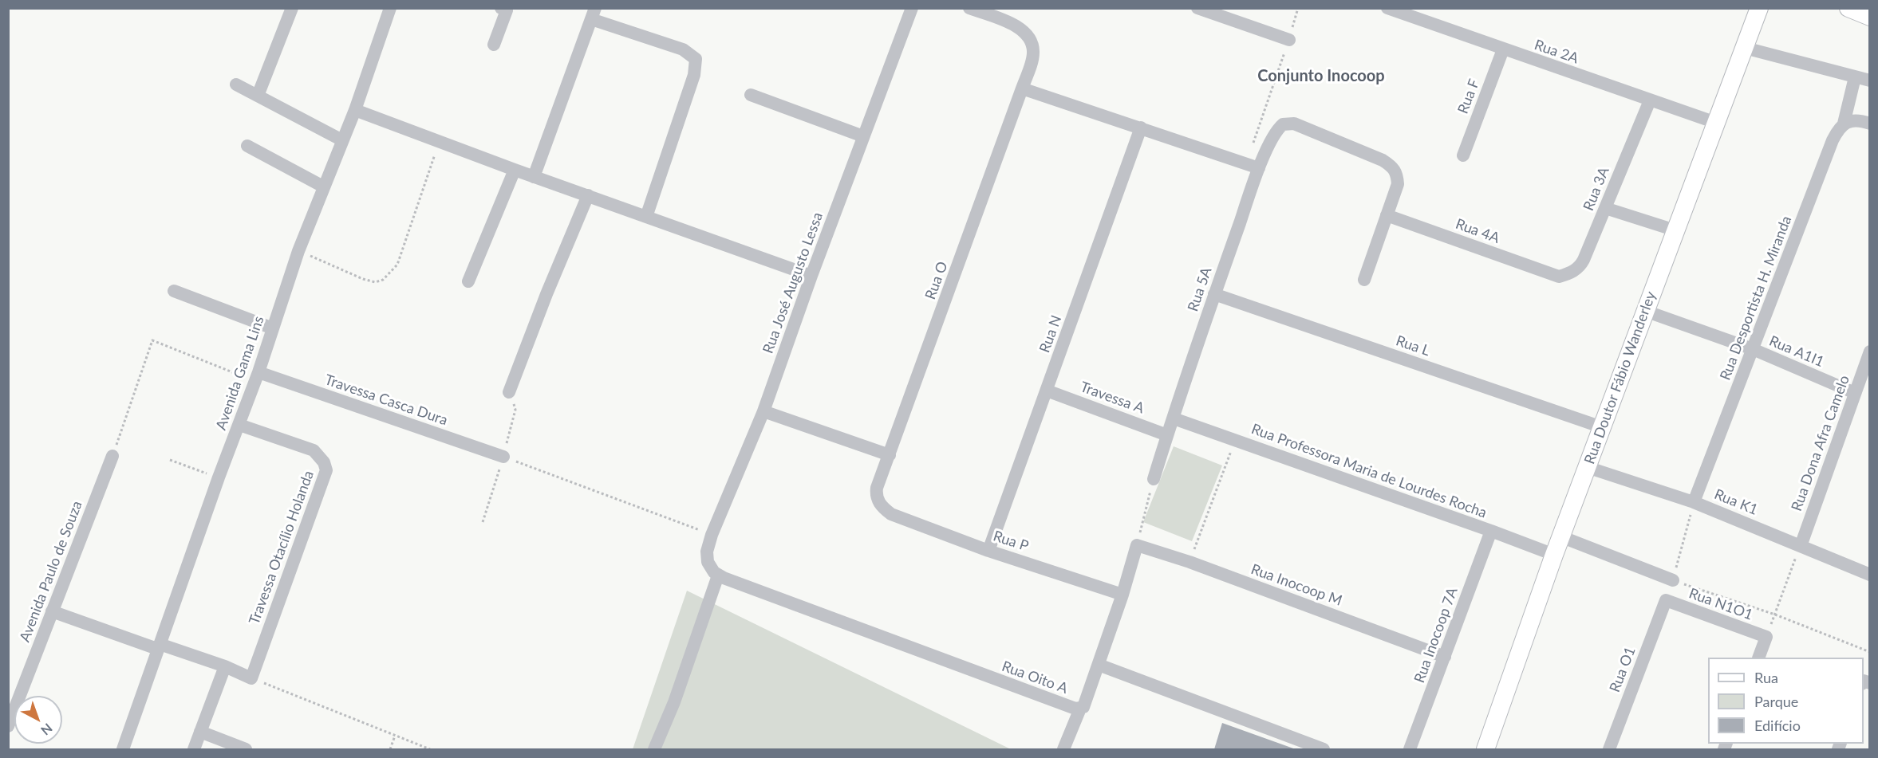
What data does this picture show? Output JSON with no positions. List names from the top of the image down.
{
  "streets": {
    "street": [
      "Rua 2A",
      "Rua F",
      "Rua 3A",
      "Rua 4A",
      "Rua O",
      "Rua José Augusto Lessa",
      "Rua 5A",
      "Rua Desportista H. Miranda",
      "Rua N",
      "Rua L",
      "Rua A1I1",
      "Avenida Gama Lins",
      "Rua Doutor Fábio Wanderley",
      "Travessa A",
      "Travessa Casca Dura",
      "Rua Dona Afra Camelo",
      "Rua Professora Maria de Lourdes Rocha",
      "Rua K1",
      "Rua P",
      "Travessa Otacílio Holanda",
      "Avenida Paulo de Souza",
      "Rua Inocoop M",
      "Rua N1O1",
      "Rua Inocoop 7A",
      "Rua O1",
      "Rua Oito A"
    ]
  },
  "crossings": [
    ["Rua 2A", "Rua F"],
    ["Rua 2A", "Rua 3A"],
    ["Rua 2A", "Rua Doutor Fábio Wanderley"],
    ["Rua 3A", "Rua 4A"],
    ["Rua 4A", "Rua 5A"],
    ["Rua O", "Rua P"],
    ["Rua José Augusto Lessa", "Rua Oito A"],
    ["Rua 5A", "Rua L"],
    ["Rua 5A", "Travessa A"],
    ["Rua 5A", "Rua Professora Maria de Lourdes Rocha"],
    ["Rua Desportista H. Miranda", "Rua A1I1"],
    ["Rua Desportista H. Miranda", "Rua K1"],
    ["Rua N", "Travessa A"],
    ["Rua N", "Rua P"],
    ["Rua L", "Rua Doutor Fábio Wanderley"],
    ["Rua A1I1", "Rua Doutor Fábio Wanderley"],
    ["Rua A1I1", "Rua Dona Afra Camelo"],
    ["Avenida Gama Lins", "Travessa Casca Dura"],
    ["Avenida Gama Lins", "Travessa Otacílio Holanda"],
    ["Rua Doutor Fábio Wanderley", "Rua Professora Maria de Lourdes Rocha"],
    ["Rua Doutor Fábio Wanderley", "Rua K1"],
    ["Rua Dona Afra Camelo", "Rua K1"],
    ["Rua Professora Maria de Lourdes Rocha", "Rua Inocoop 7A"],
    ["Rua P", "Rua Oito A"],
    ["Rua Inocoop M", "Rua Inocoop 7A"],
    ["Rua N1O1", "Rua O1"]
  ],
  "districts": ["Conjunto Inocoop"],
  "legend": ["Rua", "Parque", "Edifício"],
  "north": "bottom right"
}
